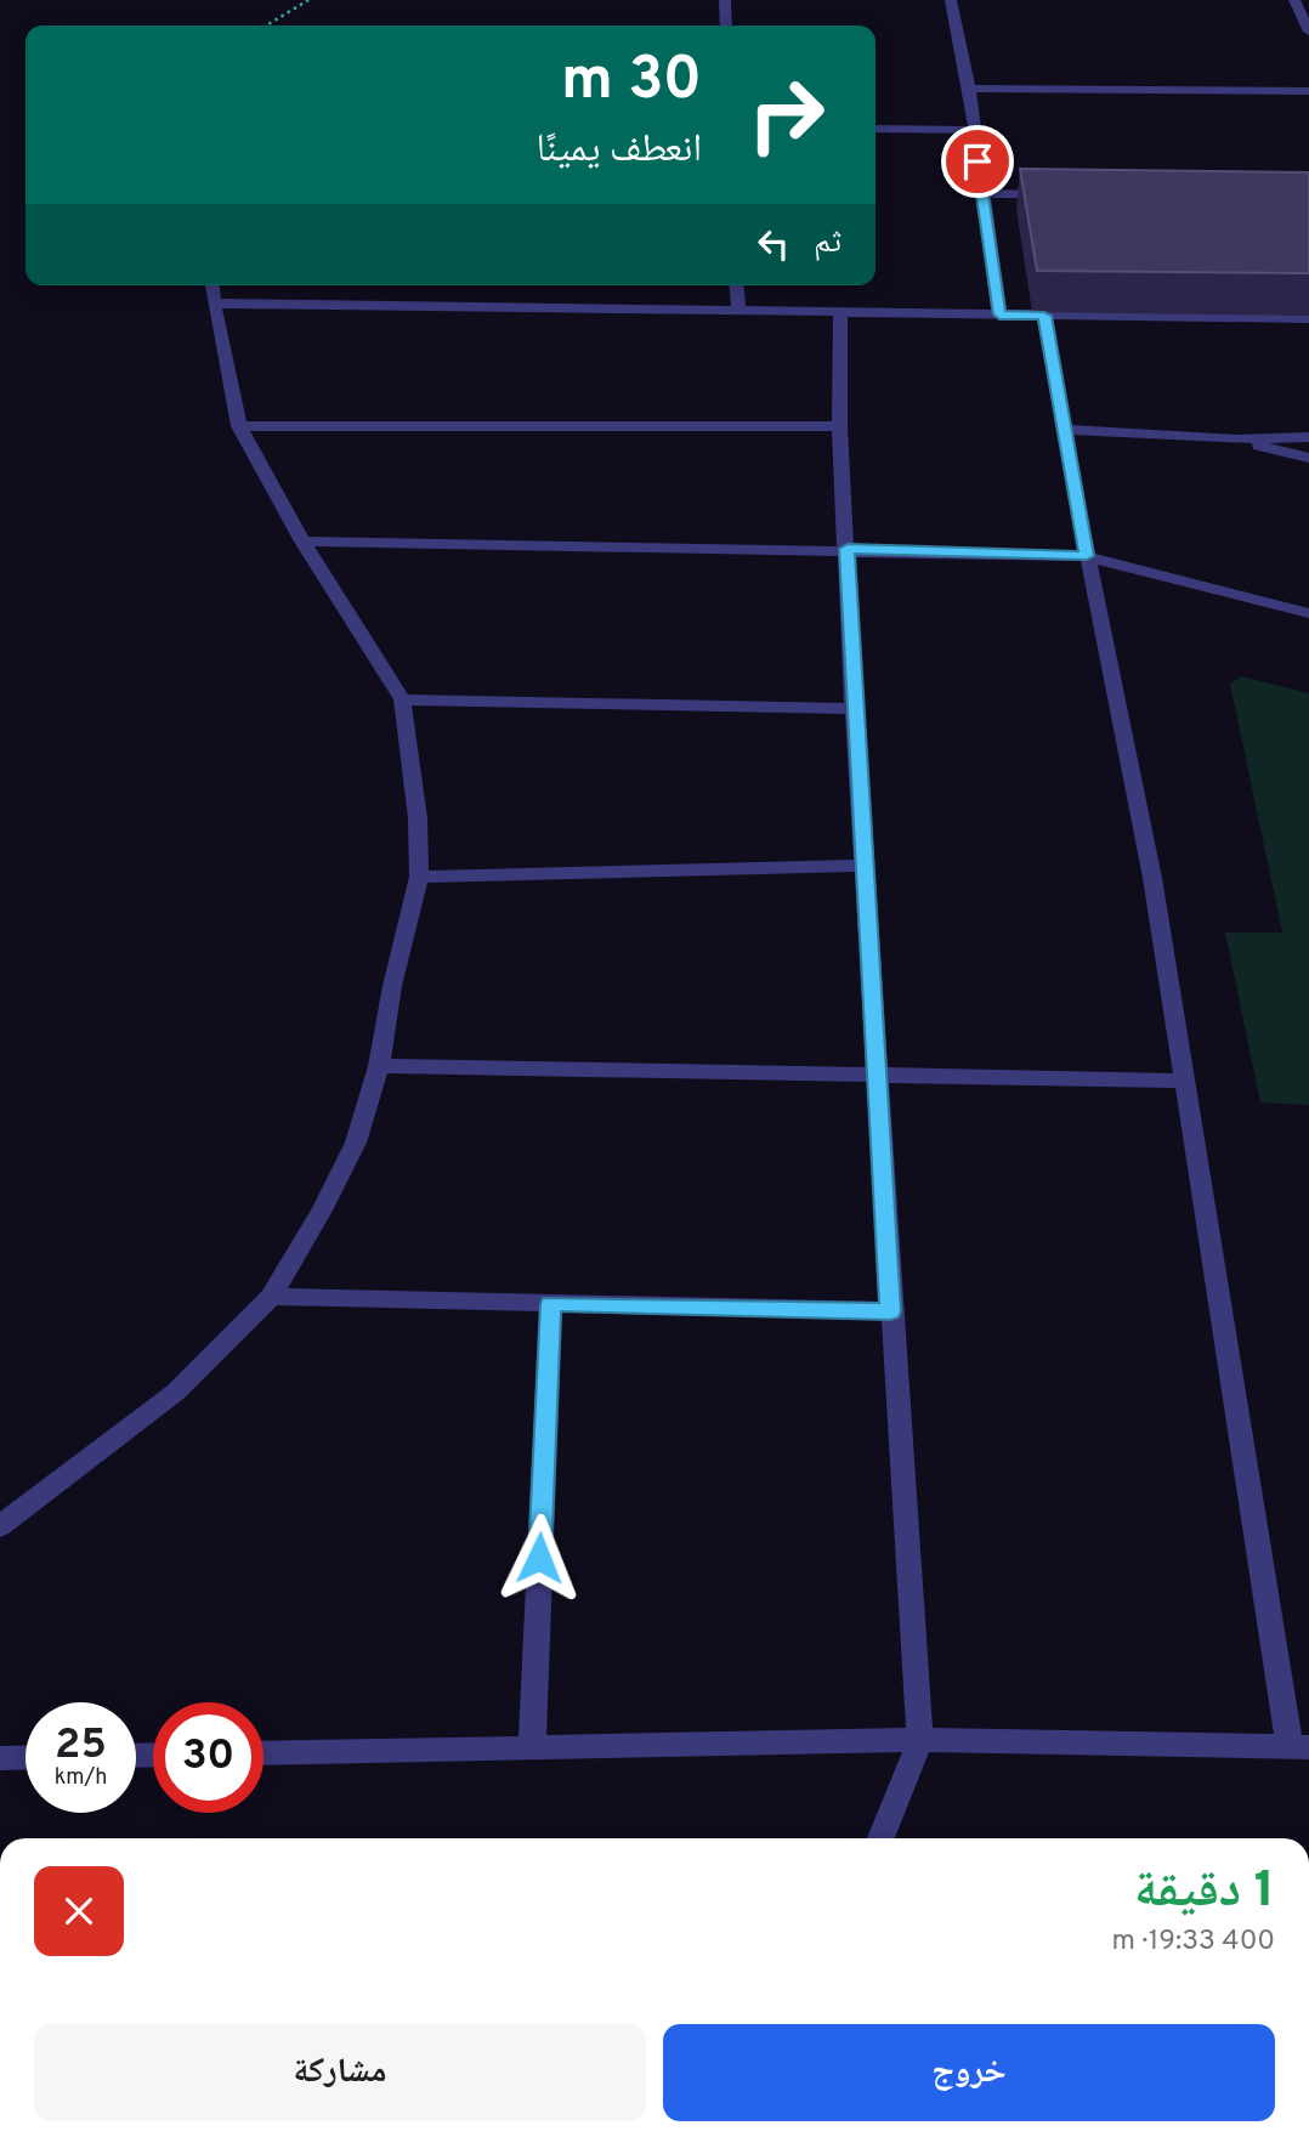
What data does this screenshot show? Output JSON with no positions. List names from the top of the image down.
{
  "page": {
    "turn": ["30 m", "انعطف يمينًا"],
    "then": "ثم",
    "speed": "25 km/h",
    "limit": "30",
    "heading": ["1 دقيقة", "400 m · 19:33"],
    "buttons": ["خروج", "مشاركة"]
  }
}
